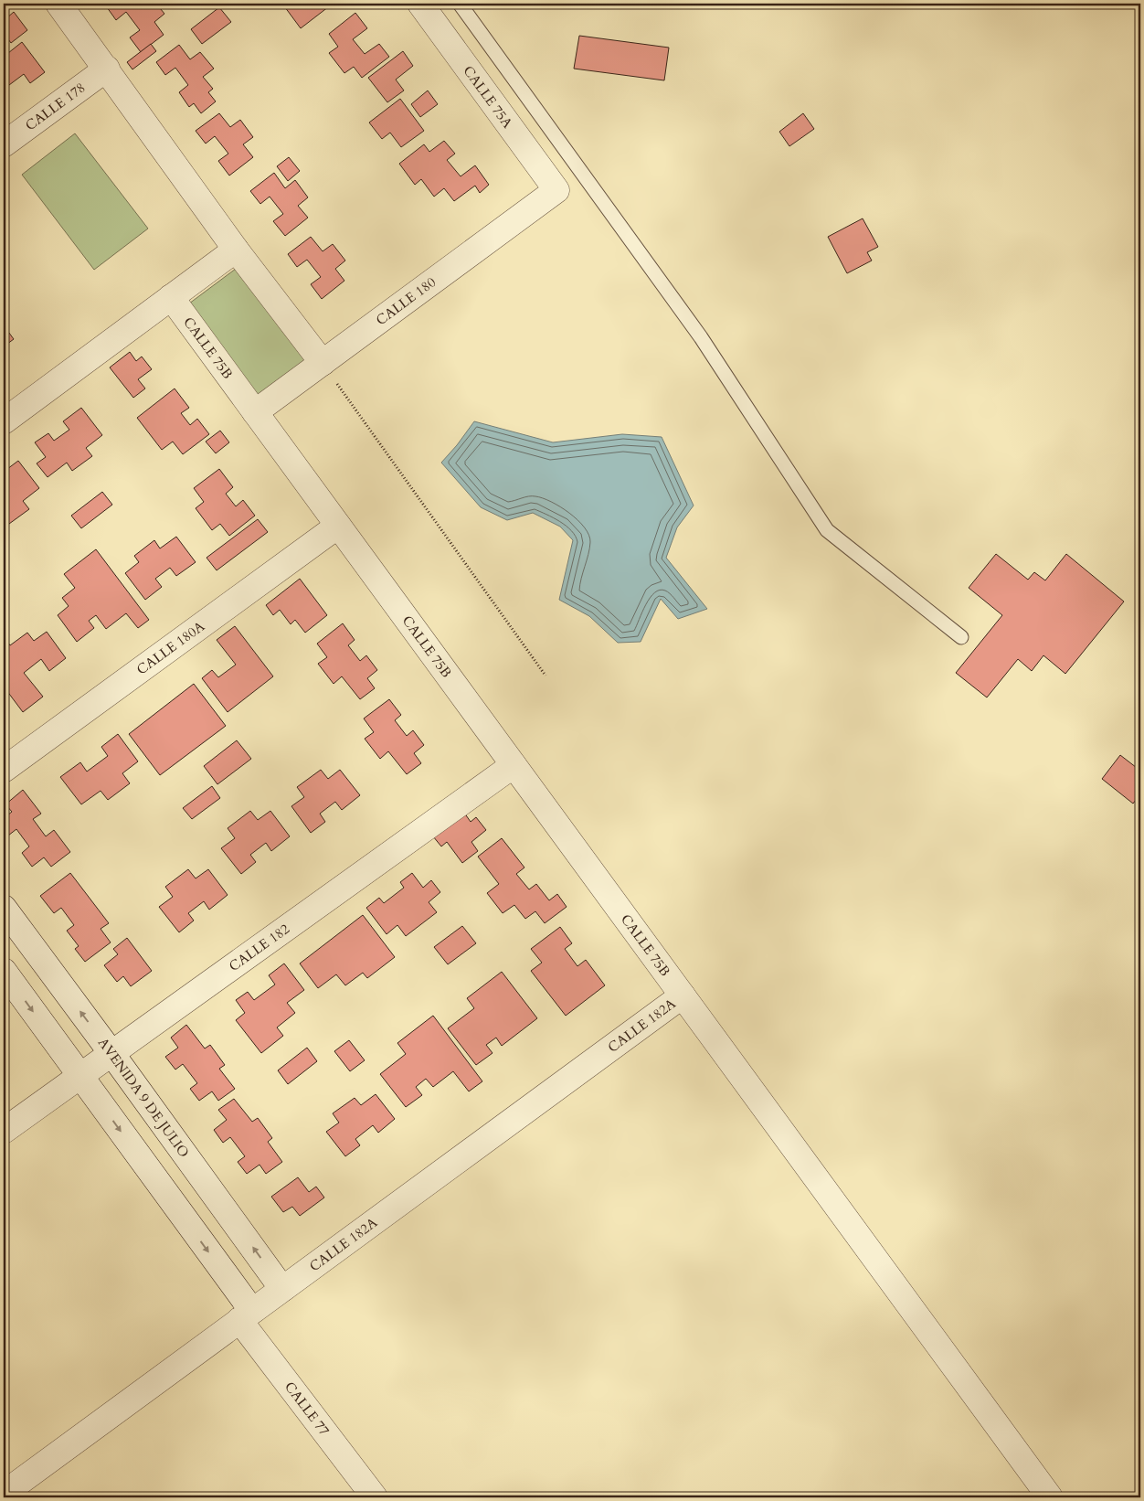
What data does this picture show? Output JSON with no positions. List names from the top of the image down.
{
  "streets": {
    "street": [
      "CALLE 75A",
      "CALLE 178",
      "CALLE 180",
      "CALLE 75B",
      "CALLE 180A",
      "CALLE 182",
      "CALLE 182A",
      "AVENIDA 9 DE JULIO",
      "CALLE 77"
    ]
  },
  "crossings": [
    ["CALLE 75A", "CALLE 180"],
    ["CALLE 180", "CALLE 75B"],
    ["CALLE 75B", "CALLE 180A"],
    ["CALLE 75B", "CALLE 182"],
    ["CALLE 75B", "CALLE 182A"],
    ["CALLE 182", "AVENIDA 9 DE JULIO"],
    ["CALLE 182A", "AVENIDA 9 DE JULIO"],
    ["CALLE 182A", "CALLE 77"]
  ]
}
